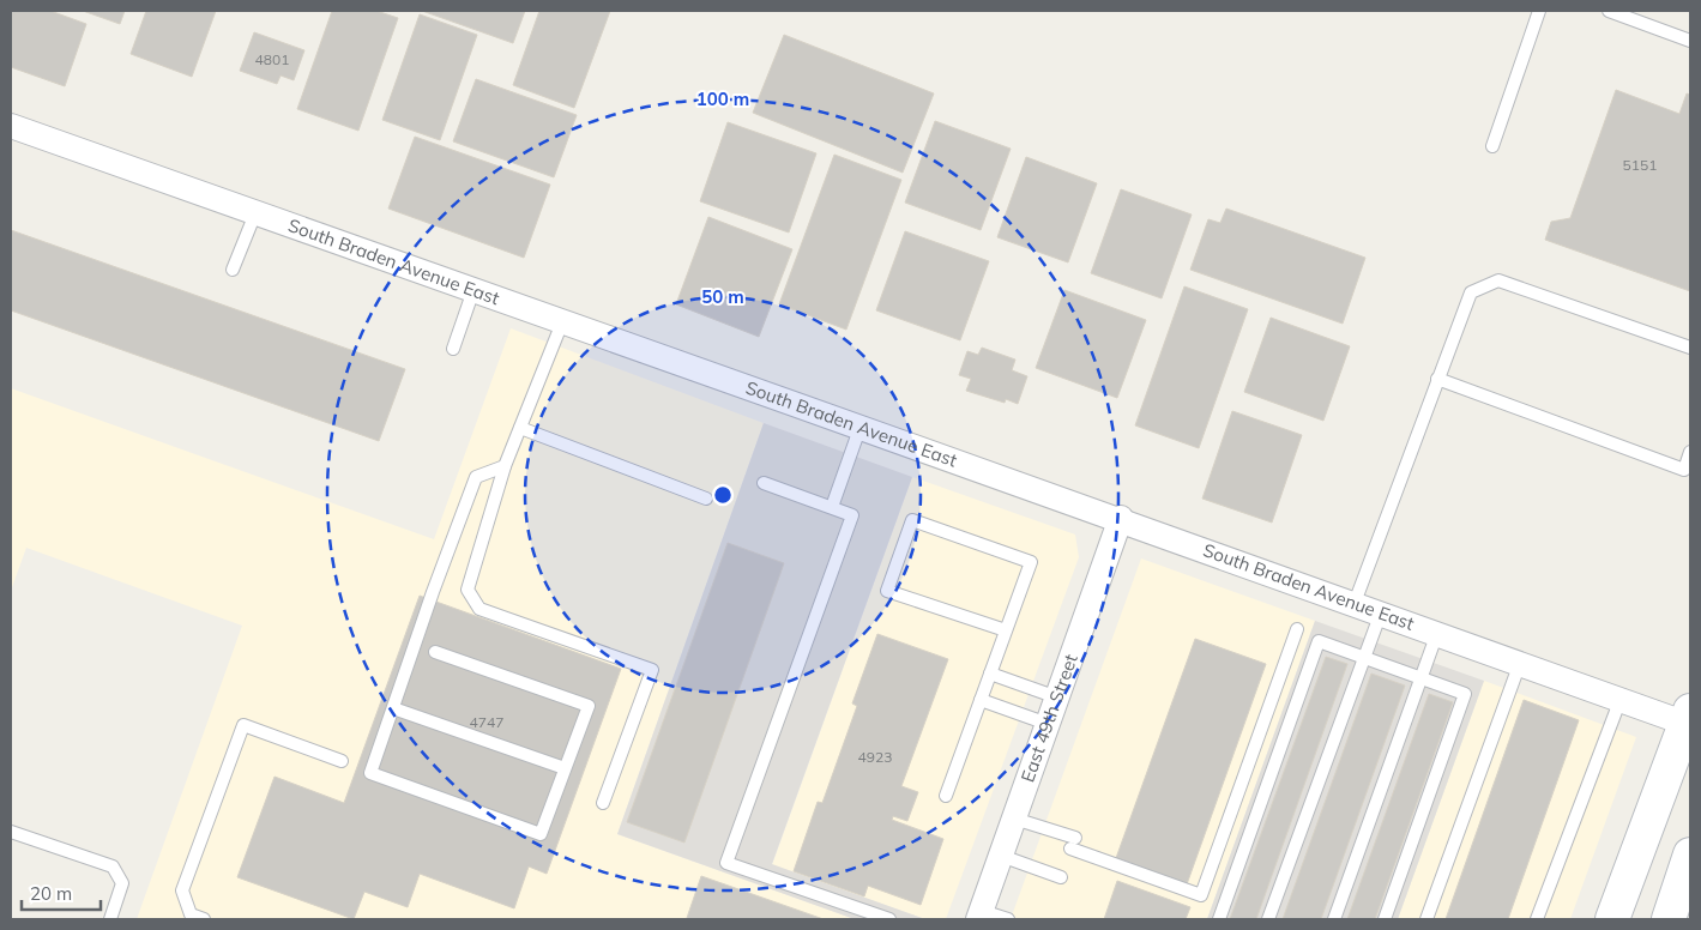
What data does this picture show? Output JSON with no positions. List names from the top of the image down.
{
  "streets": {
    "street": ["South Braden Avenue East", "East 49th Street"]
  },
  "crossings": [
    ["South Braden Avenue East", "East 49th Street"]
  ],
  "house_numbers": [
    "4801",
    "5151",
    "4747",
    "4923"
  ],
  "scale_bar": "20 m",
  "rings": ["100 m", "50 m"]
}
